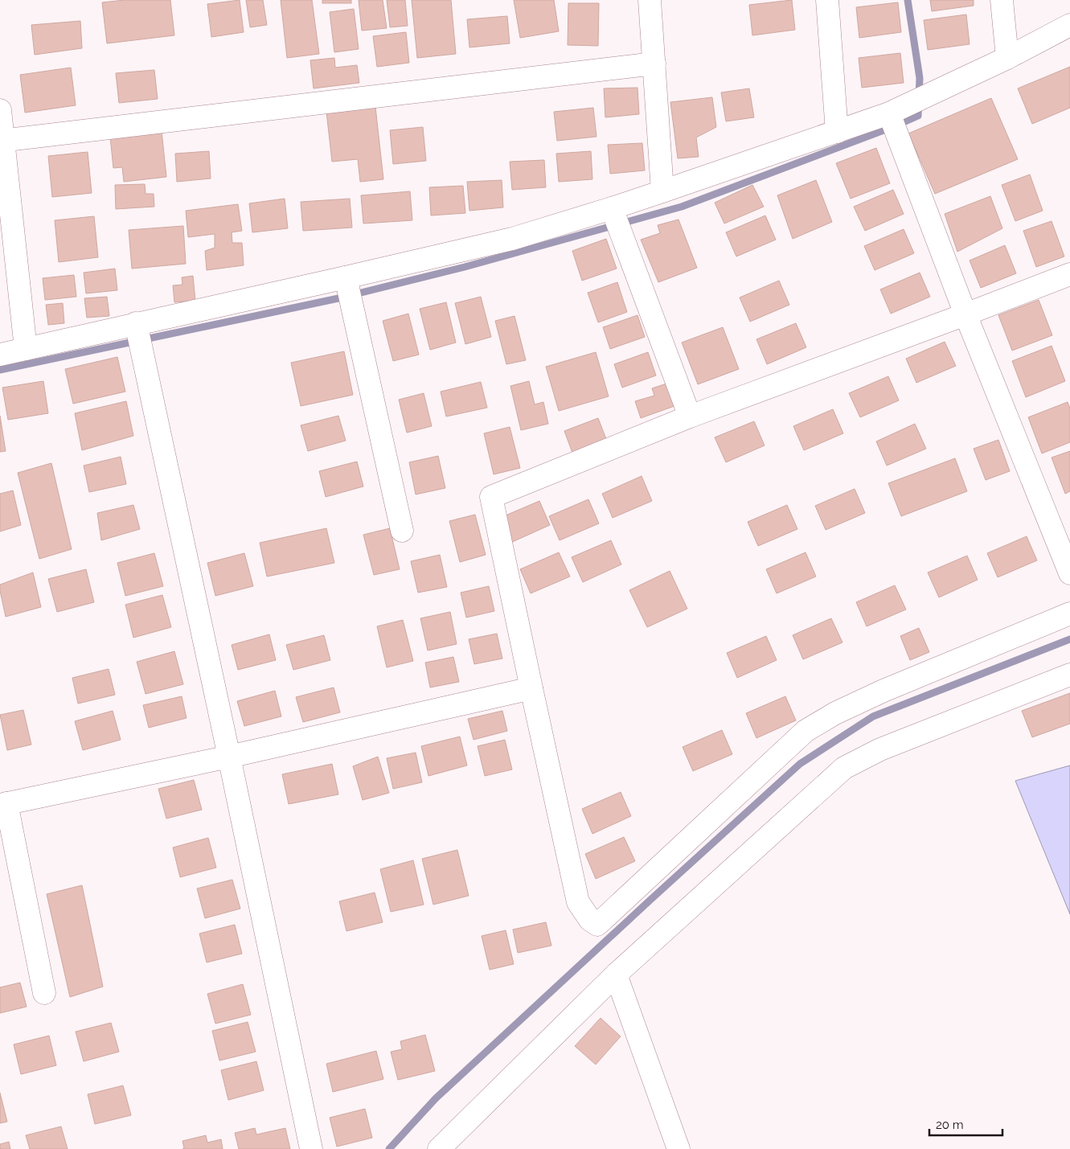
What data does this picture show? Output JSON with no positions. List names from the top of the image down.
{
  "scale_bar": "20 m"
}
